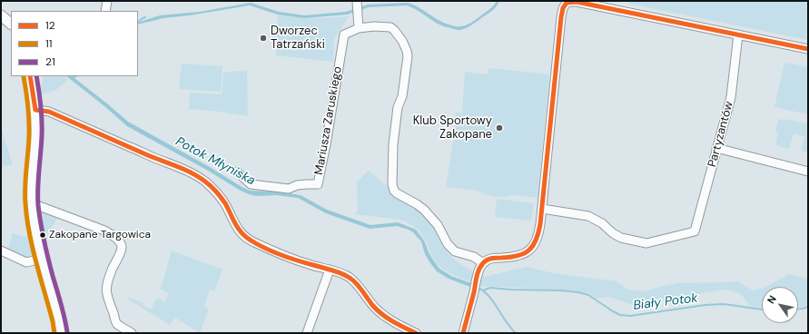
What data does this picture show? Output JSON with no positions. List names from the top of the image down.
{
  "streets": {
    "street": ["Mariusza Zaruskiego", "Partyzantów"]
  },
  "water": ["Potok Młyniska", "Biały Potok"],
  "places": ["Dworzec Tatrzański", "Klub Sportowy Zakopane", "Zakopane Targowica"],
  "lines": ["transit line 12", "transit line 11", "transit line 21"],
  "legend": ["12", "11", "21"],
  "north": "top left"
}
